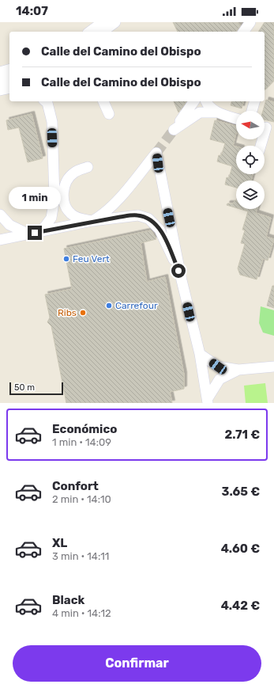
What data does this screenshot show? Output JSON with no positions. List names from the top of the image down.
{
  "places": ["Feu Vert", "Carrefour", "Ribs"],
  "scale_bar": "50 m",
  "north": "left",
  "page": {
    "status": "14:07",
    "banner": ["Calle del Camino del Obispo", "Calle del Camino del Obispo"],
    "bubble": "1 min",
    "scale": "50 m",
    "list": [
      {
        "name": "Económico",
        "note": "1 min · 14:09",
        "value": "2.71 €"
      },
      {
        "name": "Confort",
        "note": "2 min · 14:10",
        "value": "3.65 €"
      },
      {
        "name": "XL",
        "note": "3 min · 14:11",
        "value": "4.60 €"
      },
      {
        "name": "Black",
        "note": "4 min · 14:12",
        "value": "4.42 €"
      }
    ],
    "buttons": "Confirmar"
  }
}
